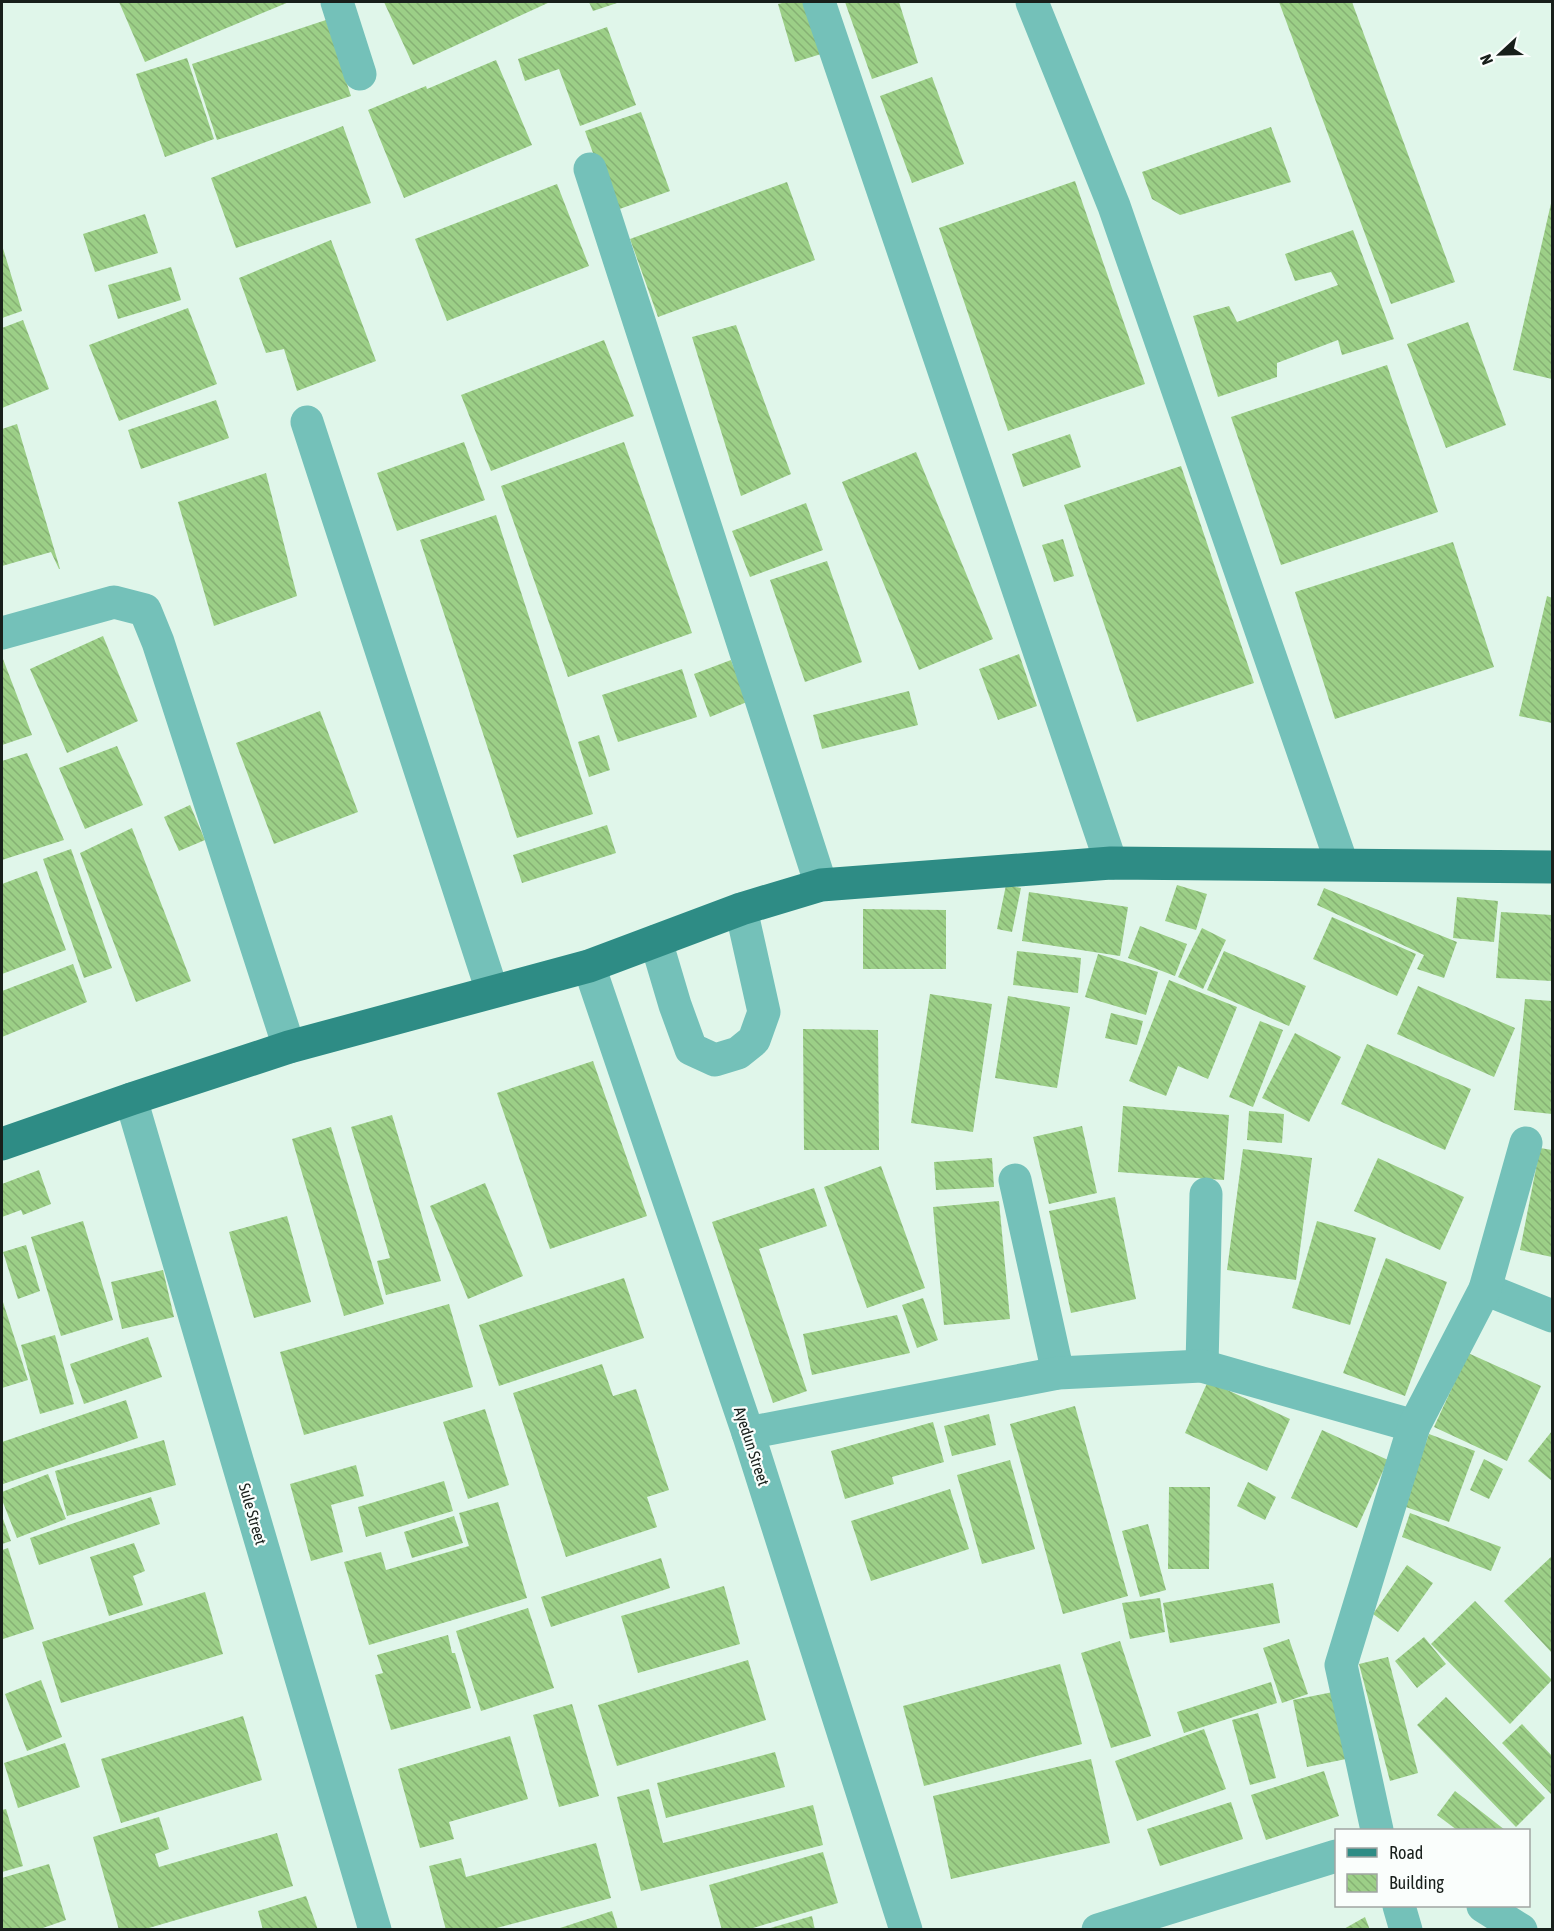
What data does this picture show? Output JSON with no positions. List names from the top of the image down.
{
  "streets": {
    "street": ["Ayedun Street", "Sule Street"]
  },
  "legend": ["Road", "Building"],
  "north": "left"
}
